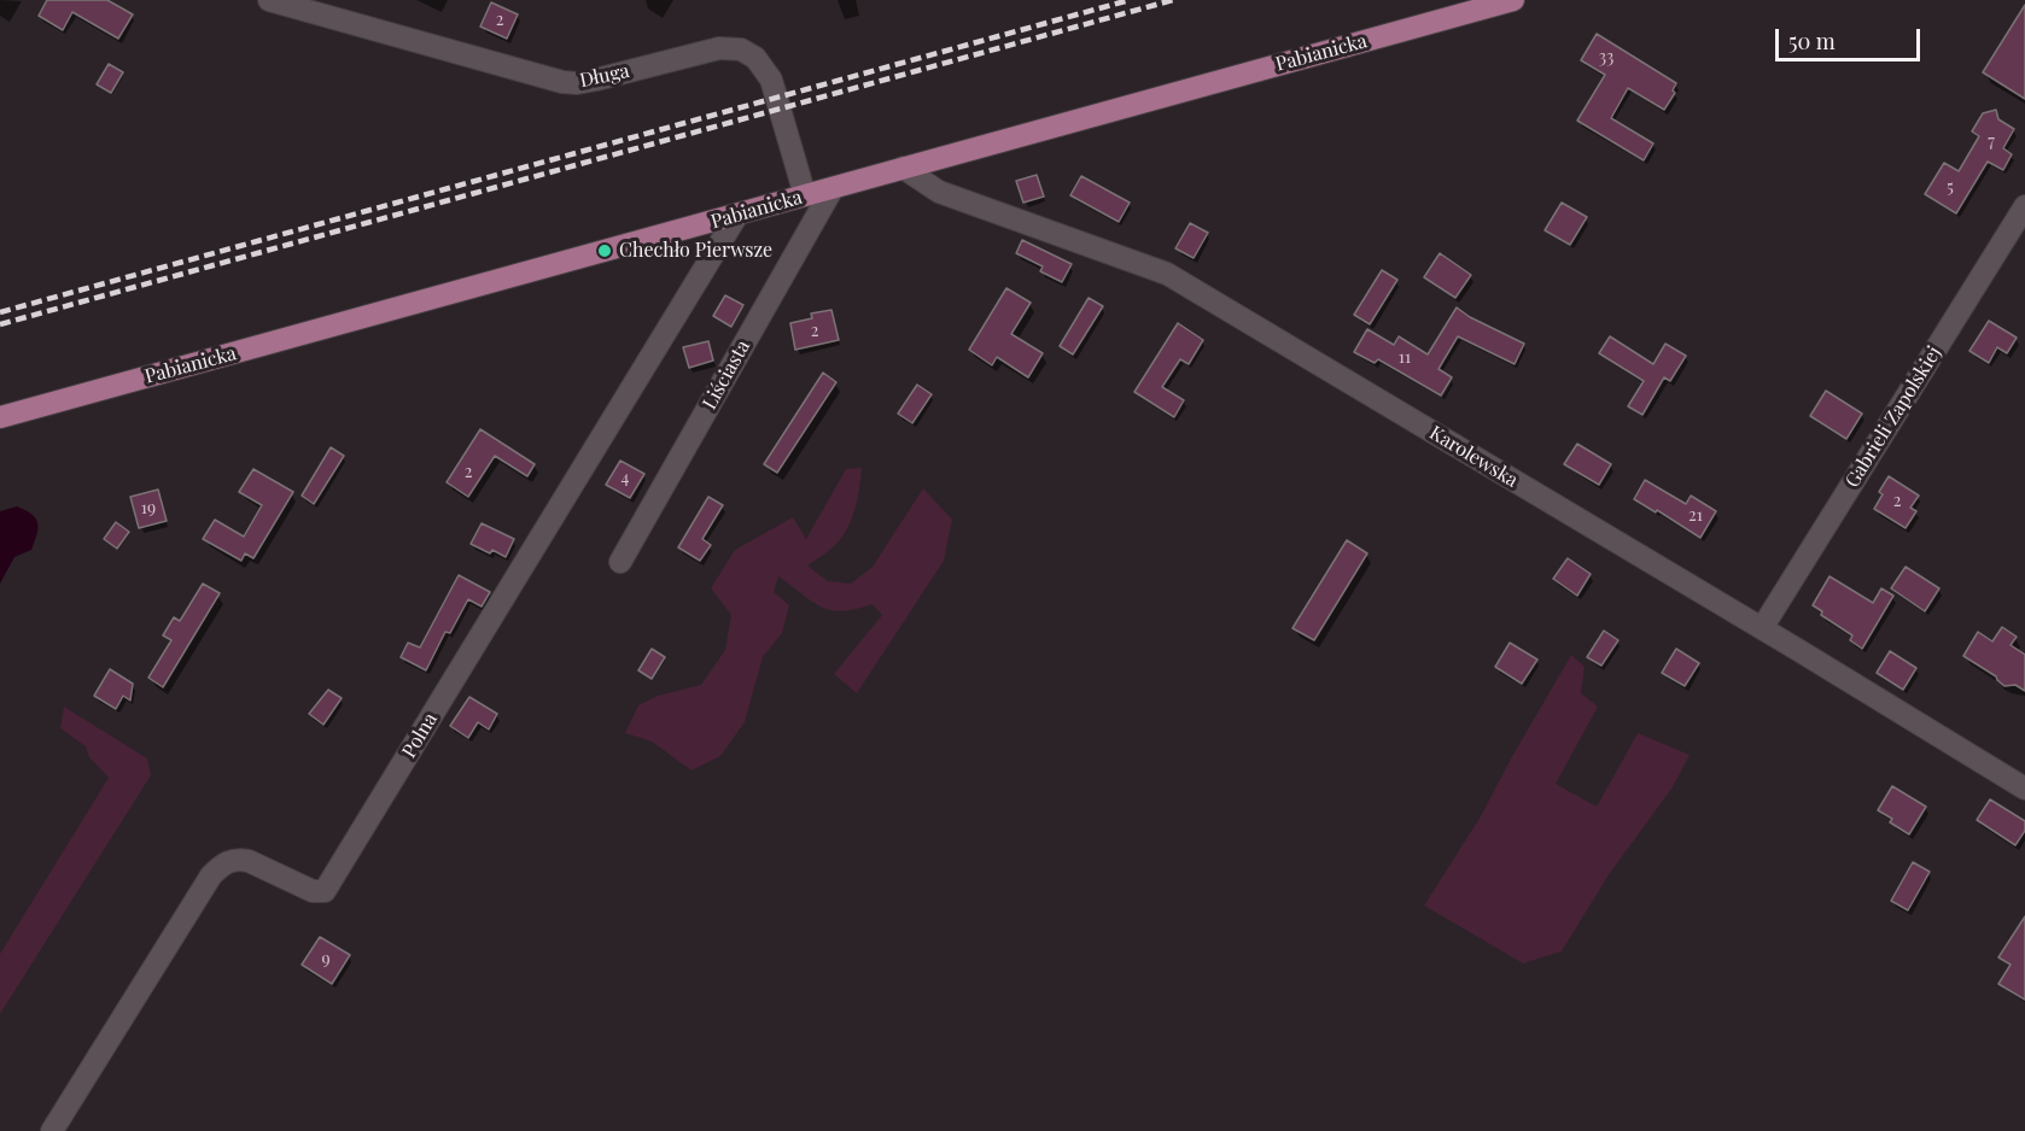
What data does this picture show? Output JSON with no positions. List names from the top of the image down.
{
  "streets": {
    "main road": ["Pabianicka"],
    "street": [
      "Długa",
      "Liściasta",
      "Gabrieli Zapolskiej",
      "Karolewska",
      "Polna"
    ]
  },
  "crossings": [
    ["Pabianicka", "Długa"],
    ["Pabianicka", "Liściasta"],
    ["Pabianicka", "Karolewska"],
    ["Pabianicka", "Polna"],
    ["Gabrieli Zapolskiej", "Karolewska"]
  ],
  "places": ["Chechło Pierwsze"],
  "house_numbers": [
    "2",
    "33",
    "7",
    "5",
    "2",
    "11",
    "2",
    "4",
    "2",
    "19",
    "21",
    "9"
  ],
  "scale_bar": "50 m"
}
